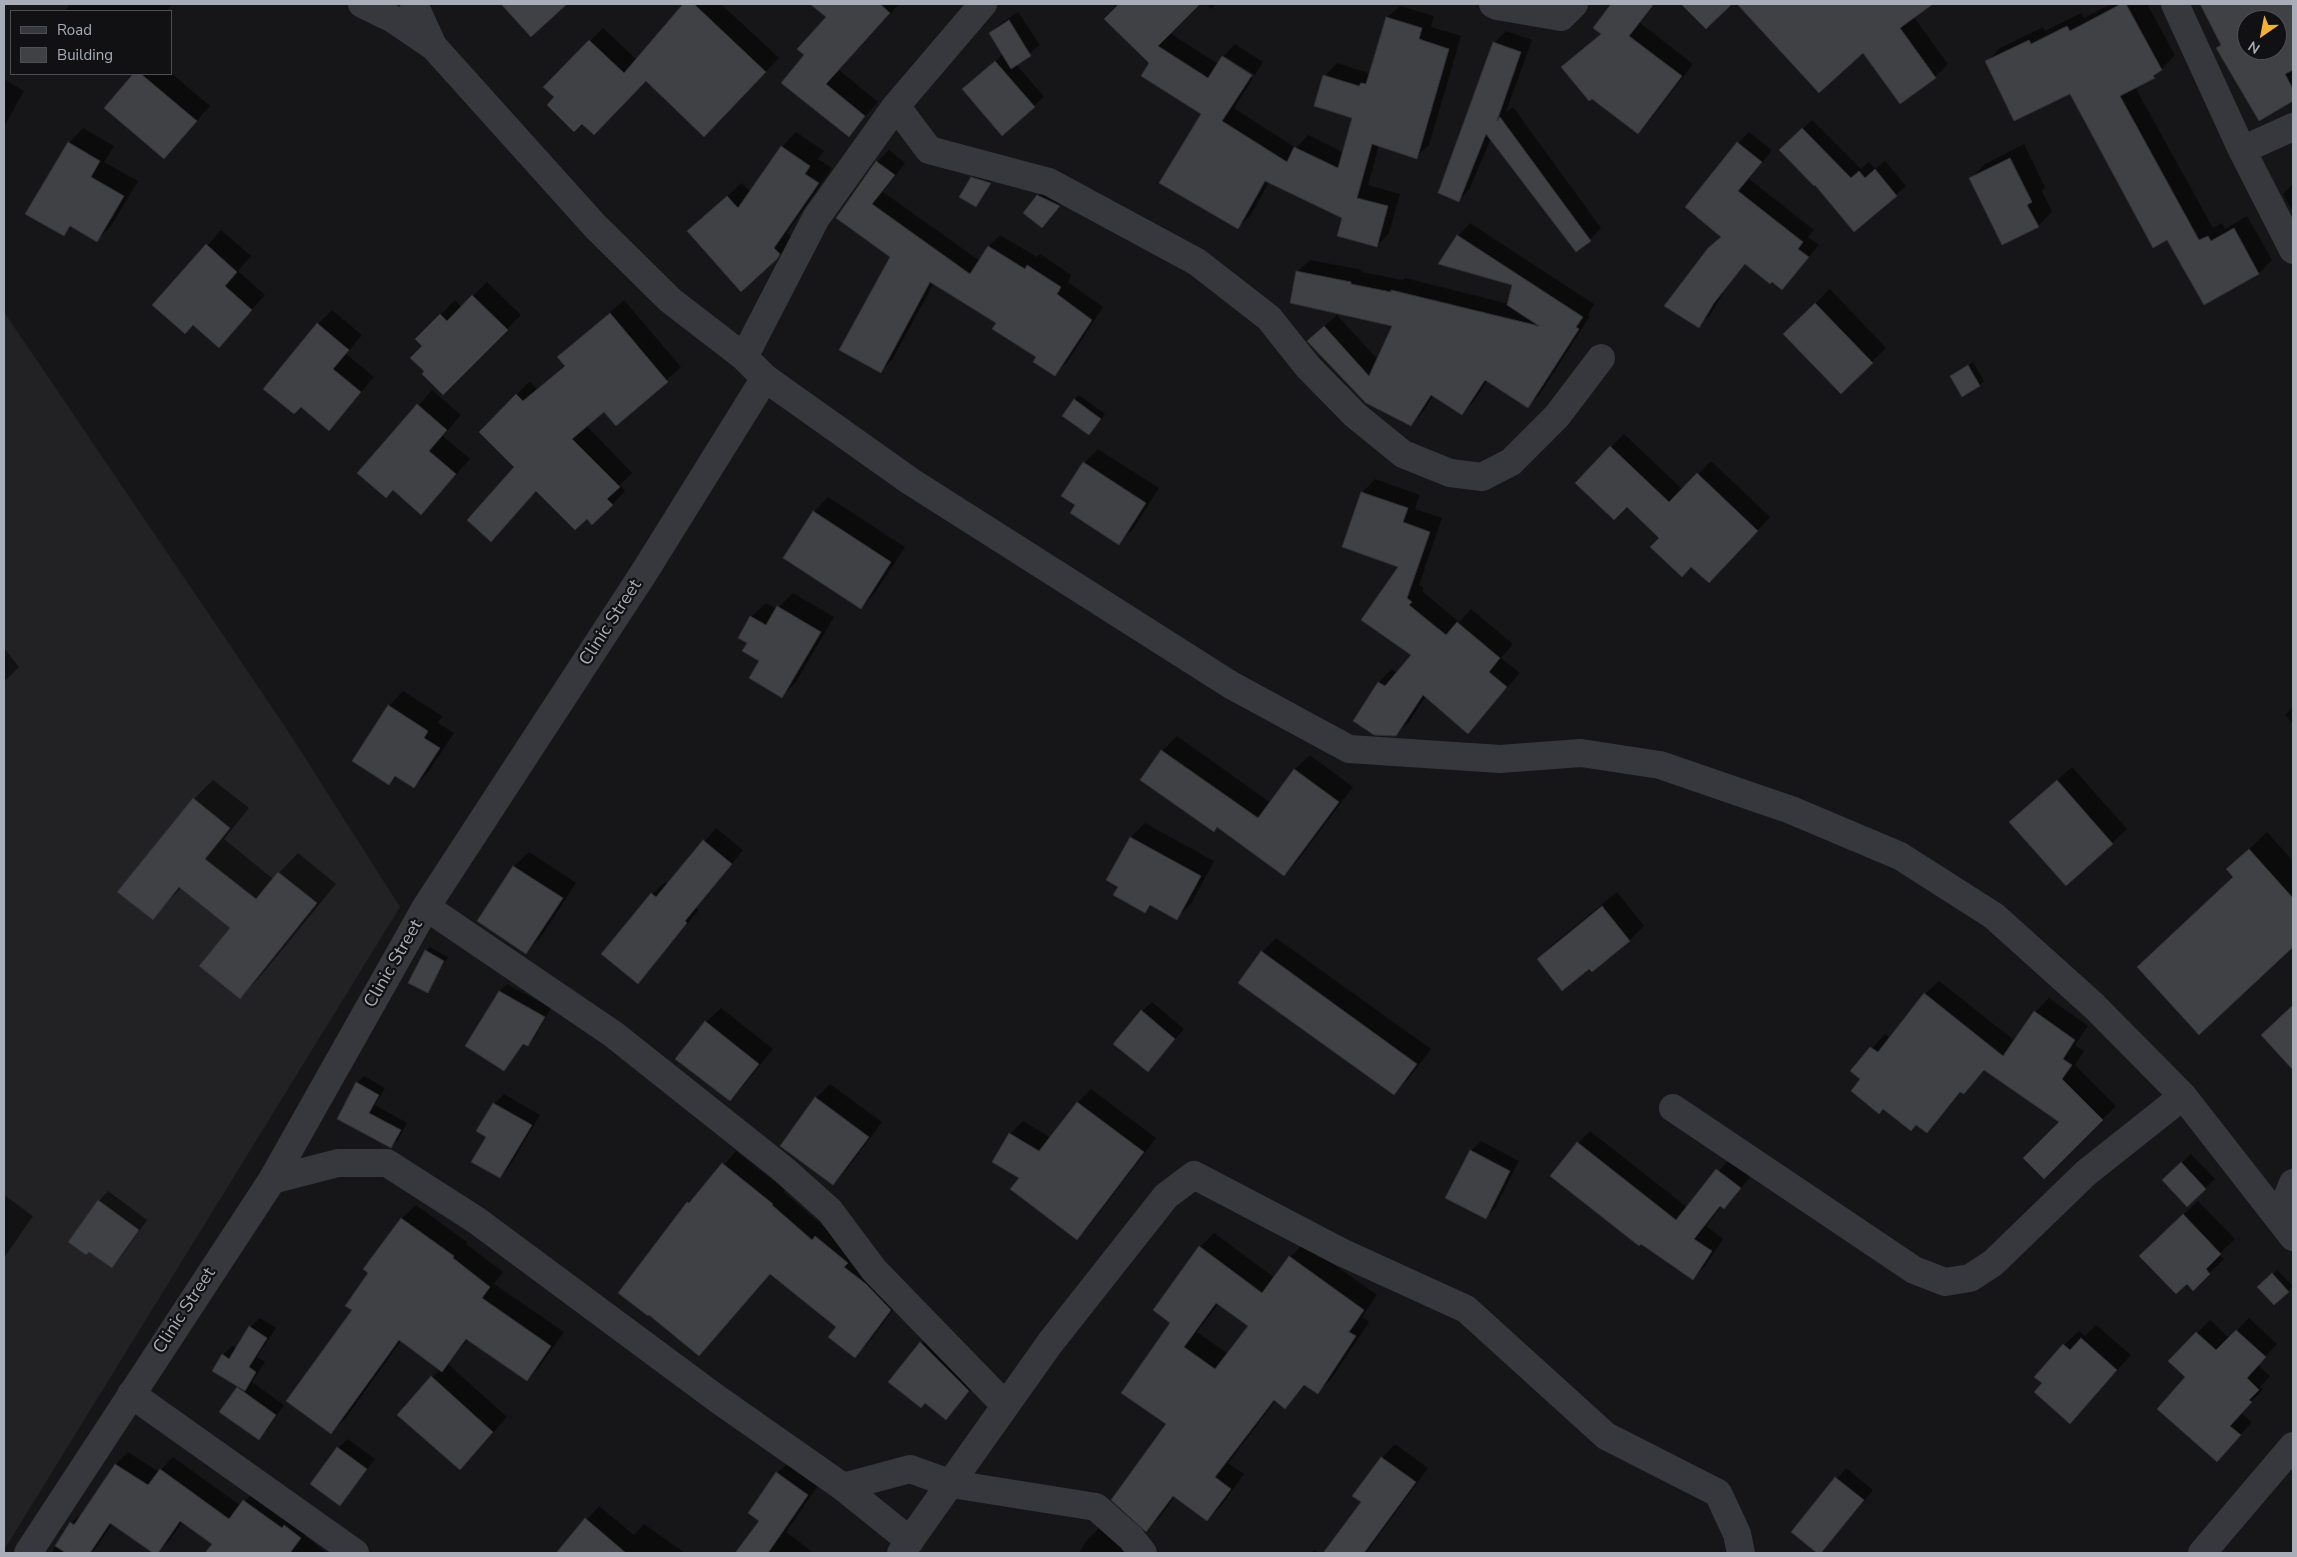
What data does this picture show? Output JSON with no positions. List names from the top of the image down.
{
  "streets": {
    "street": ["Clinic Street"]
  },
  "legend": ["Road", "Building"],
  "north": "bottom left"
}
